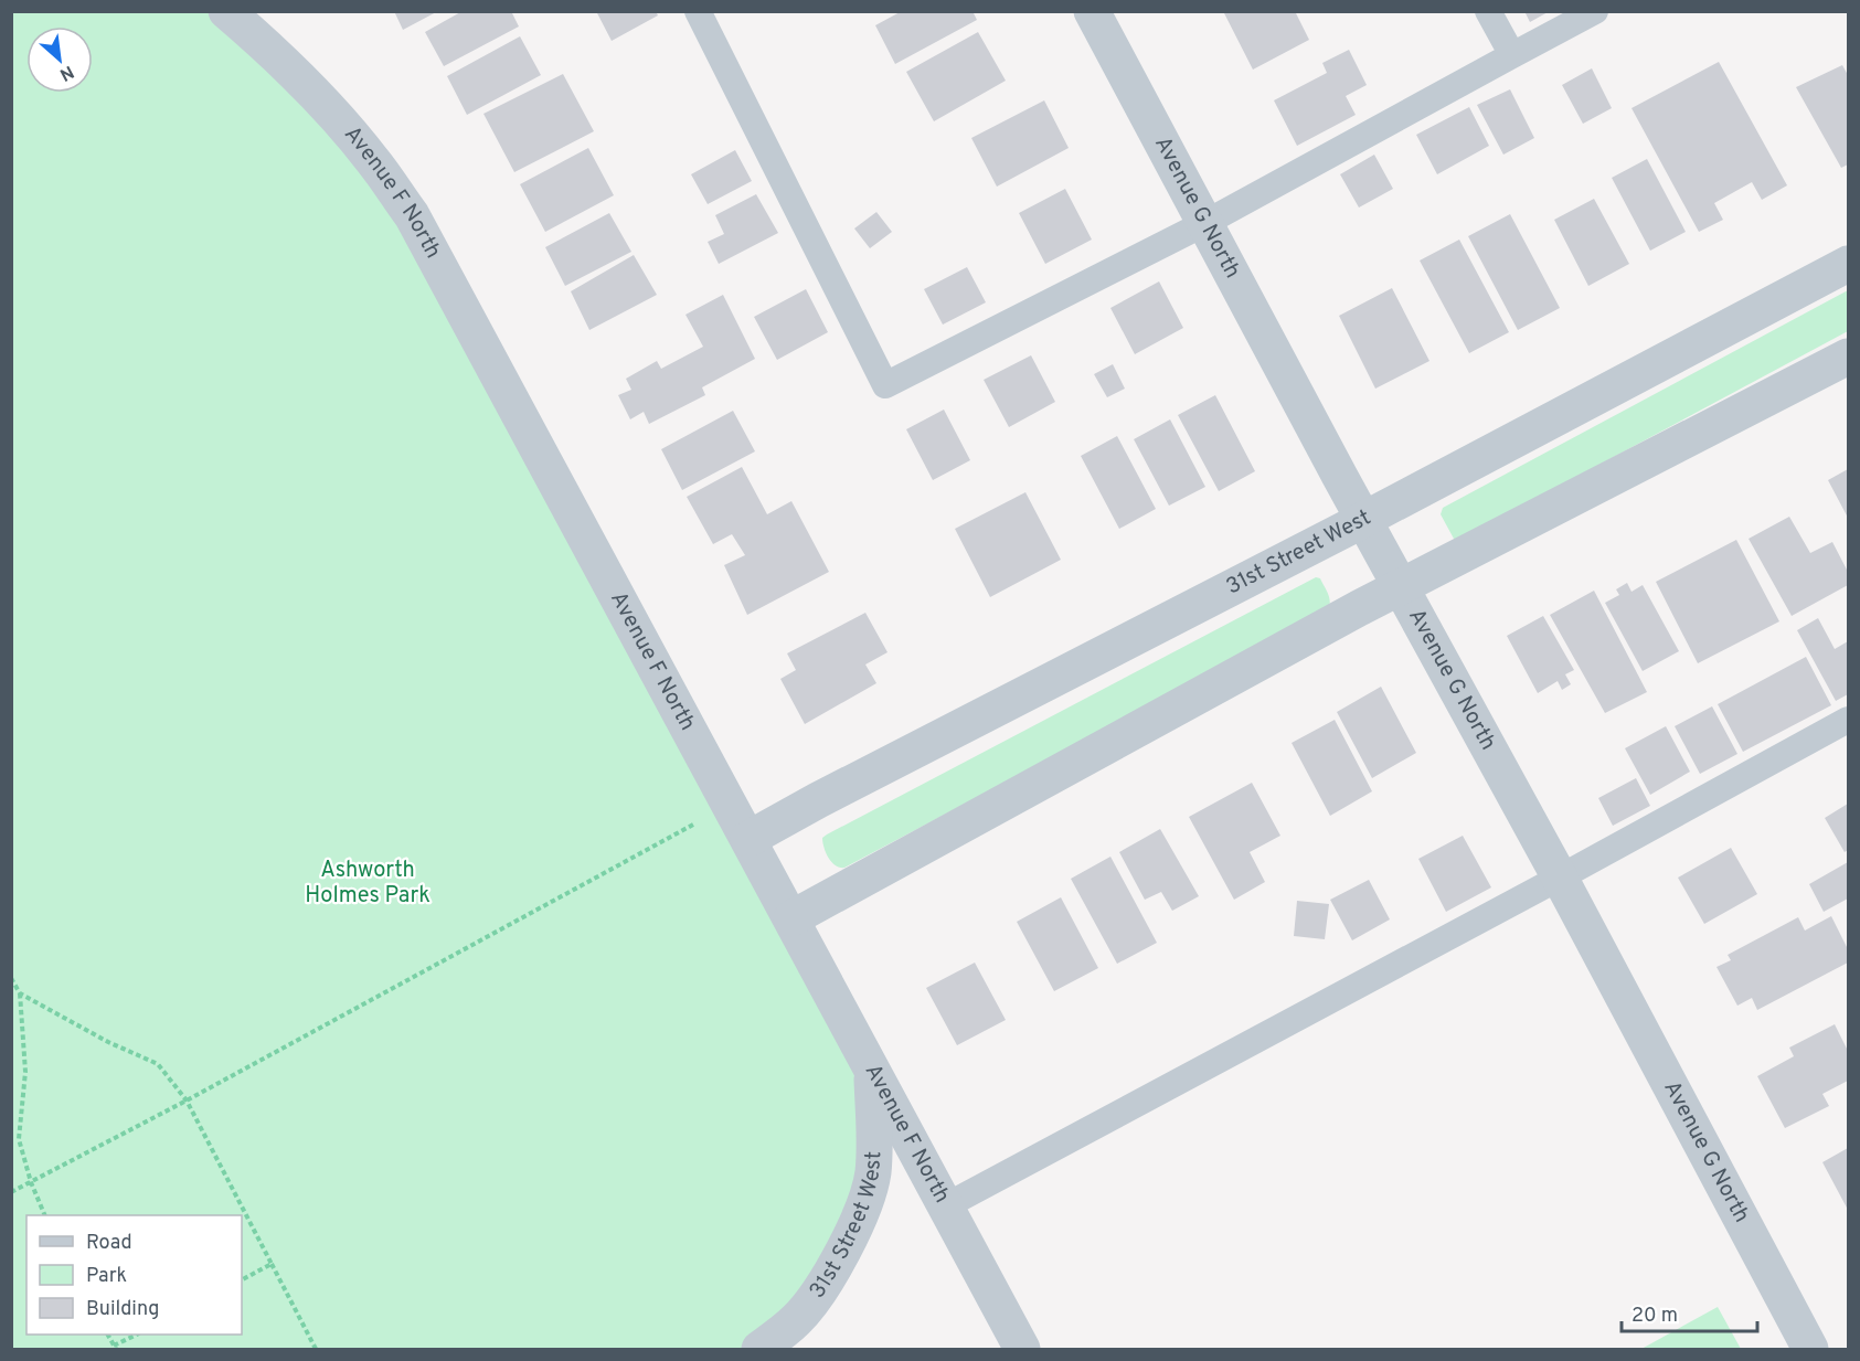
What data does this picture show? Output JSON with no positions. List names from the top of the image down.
{
  "streets": {
    "street": ["Avenue F North", "Avenue G North", "31st Street West"]
  },
  "crossings": [
    ["Avenue F North", "31st Street West"],
    ["Avenue G North", "31st Street West"]
  ],
  "parks": ["Ashworth Holmes Park"],
  "legend": ["Road", "Park", "Building"],
  "scale_bar": "20 m",
  "north": "bottom right"
}
